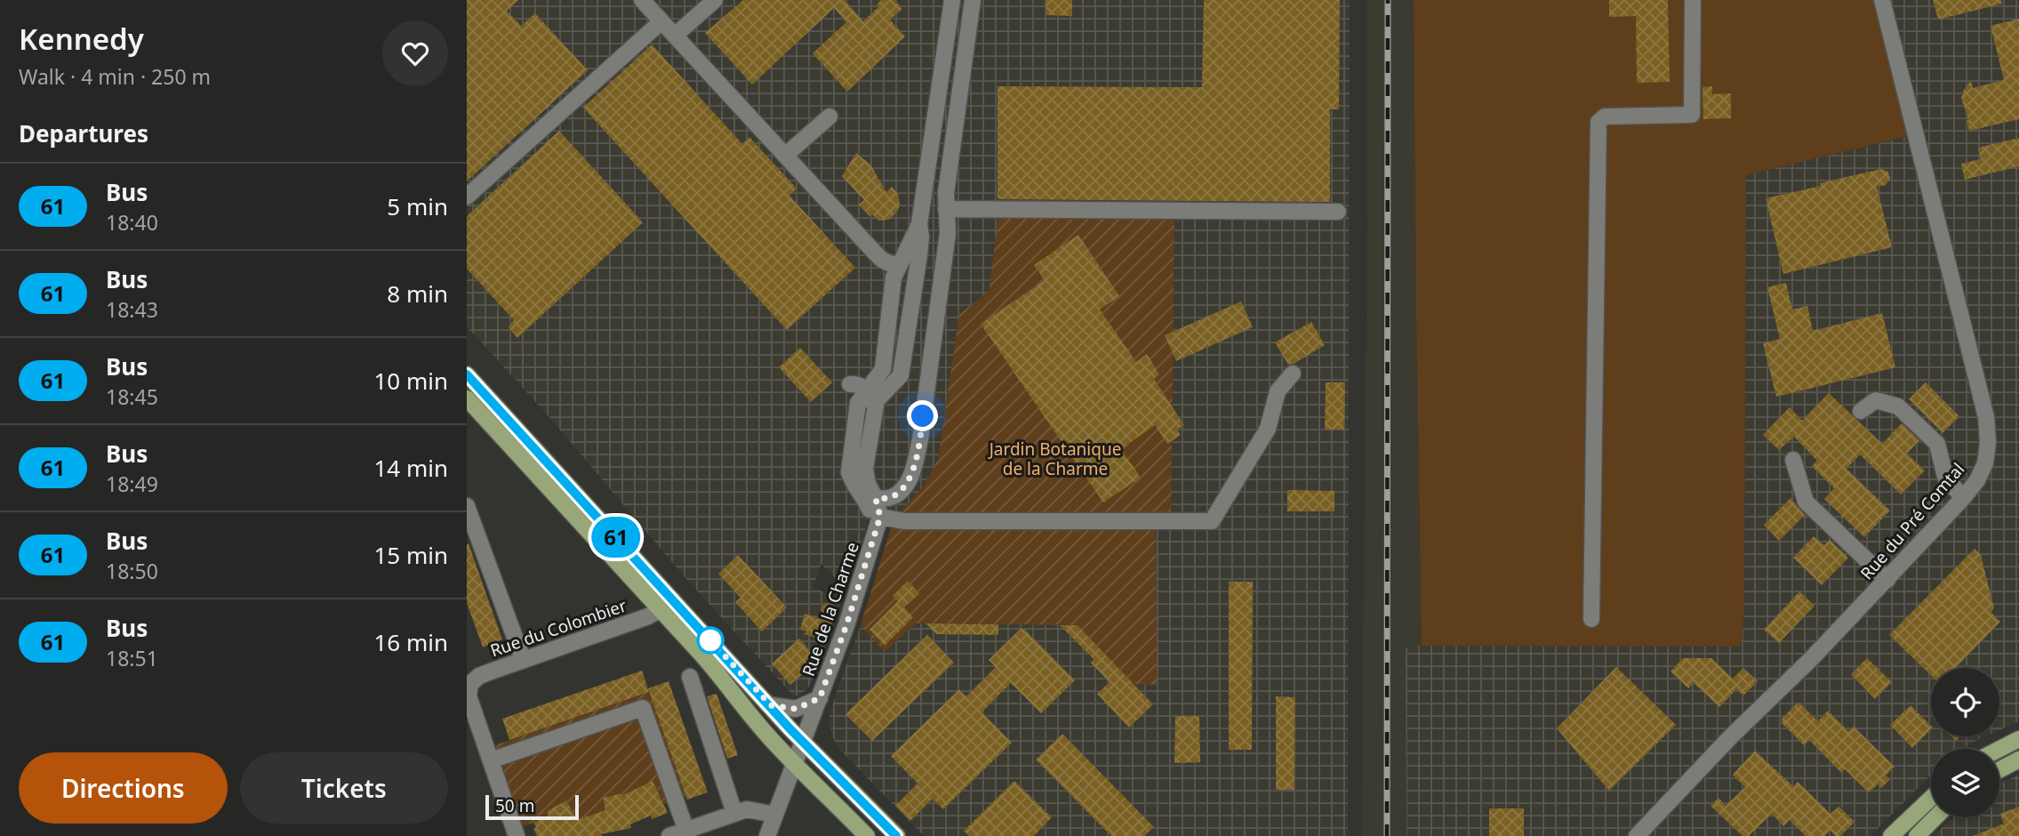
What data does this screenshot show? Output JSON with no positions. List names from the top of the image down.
{
  "streets": {
    "street": ["Rue du Pré Comtal", "Rue de la Charme", "Rue du Colombier"]
  },
  "parks": ["Jardin Botanique de la Charme"],
  "lines": ["bus line 61"],
  "scale_bar": "50 m",
  "page": {
    "heading": [
      ["Kennedy", "Walk · 4 min · 250 m"],
      "Departures"
    ],
    "on_map": "61",
    "list": [
      {
        "mark": "61",
        "name": "Bus",
        "note": "18:40",
        "value": "5 min"
      },
      {
        "mark": "61",
        "name": "Bus",
        "note": "18:43",
        "value": "8 min"
      },
      {
        "mark": "61",
        "name": "Bus",
        "note": "18:45",
        "value": "10 min"
      },
      {
        "mark": "61",
        "name": "Bus",
        "note": "18:49",
        "value": "14 min"
      },
      {
        "mark": "61",
        "name": "Bus",
        "note": "18:50",
        "value": "15 min"
      },
      {
        "mark": "61",
        "name": "Bus",
        "note": "18:51",
        "value": "16 min"
      }
    ],
    "buttons": ["Directions", "Tickets"],
    "scale": "50 m"
  }
}
